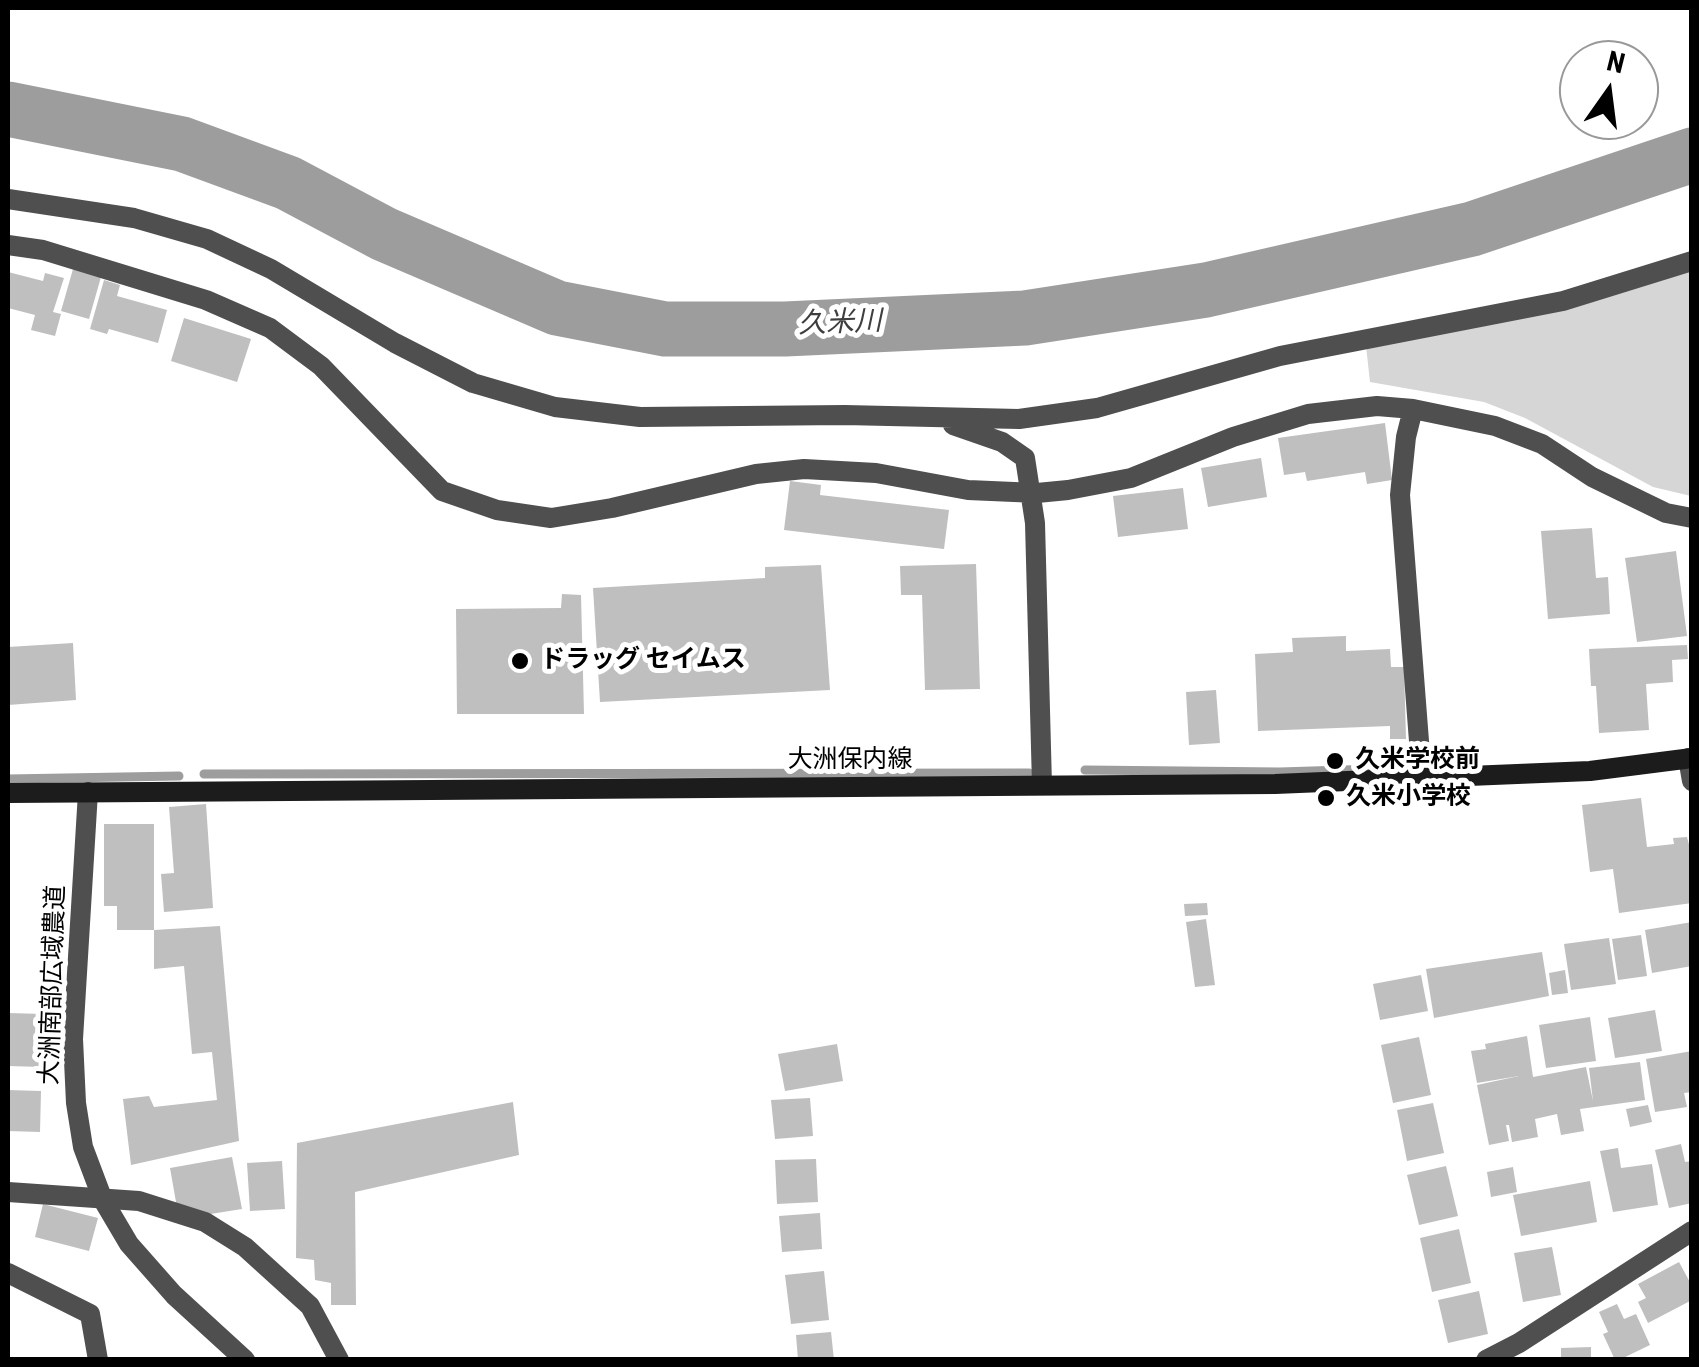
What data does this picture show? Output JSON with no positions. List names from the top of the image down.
{
  "streets": {
    "main road": ["大洲保内線"],
    "street": ["大洲南部広域農道"]
  },
  "crossings": [
    ["大洲保内線", "大洲南部広域農道"]
  ],
  "water": ["久米川"],
  "places": ["ドラッグ セイムス", "久米学校前", "久米小学校"],
  "north": "top"
}
